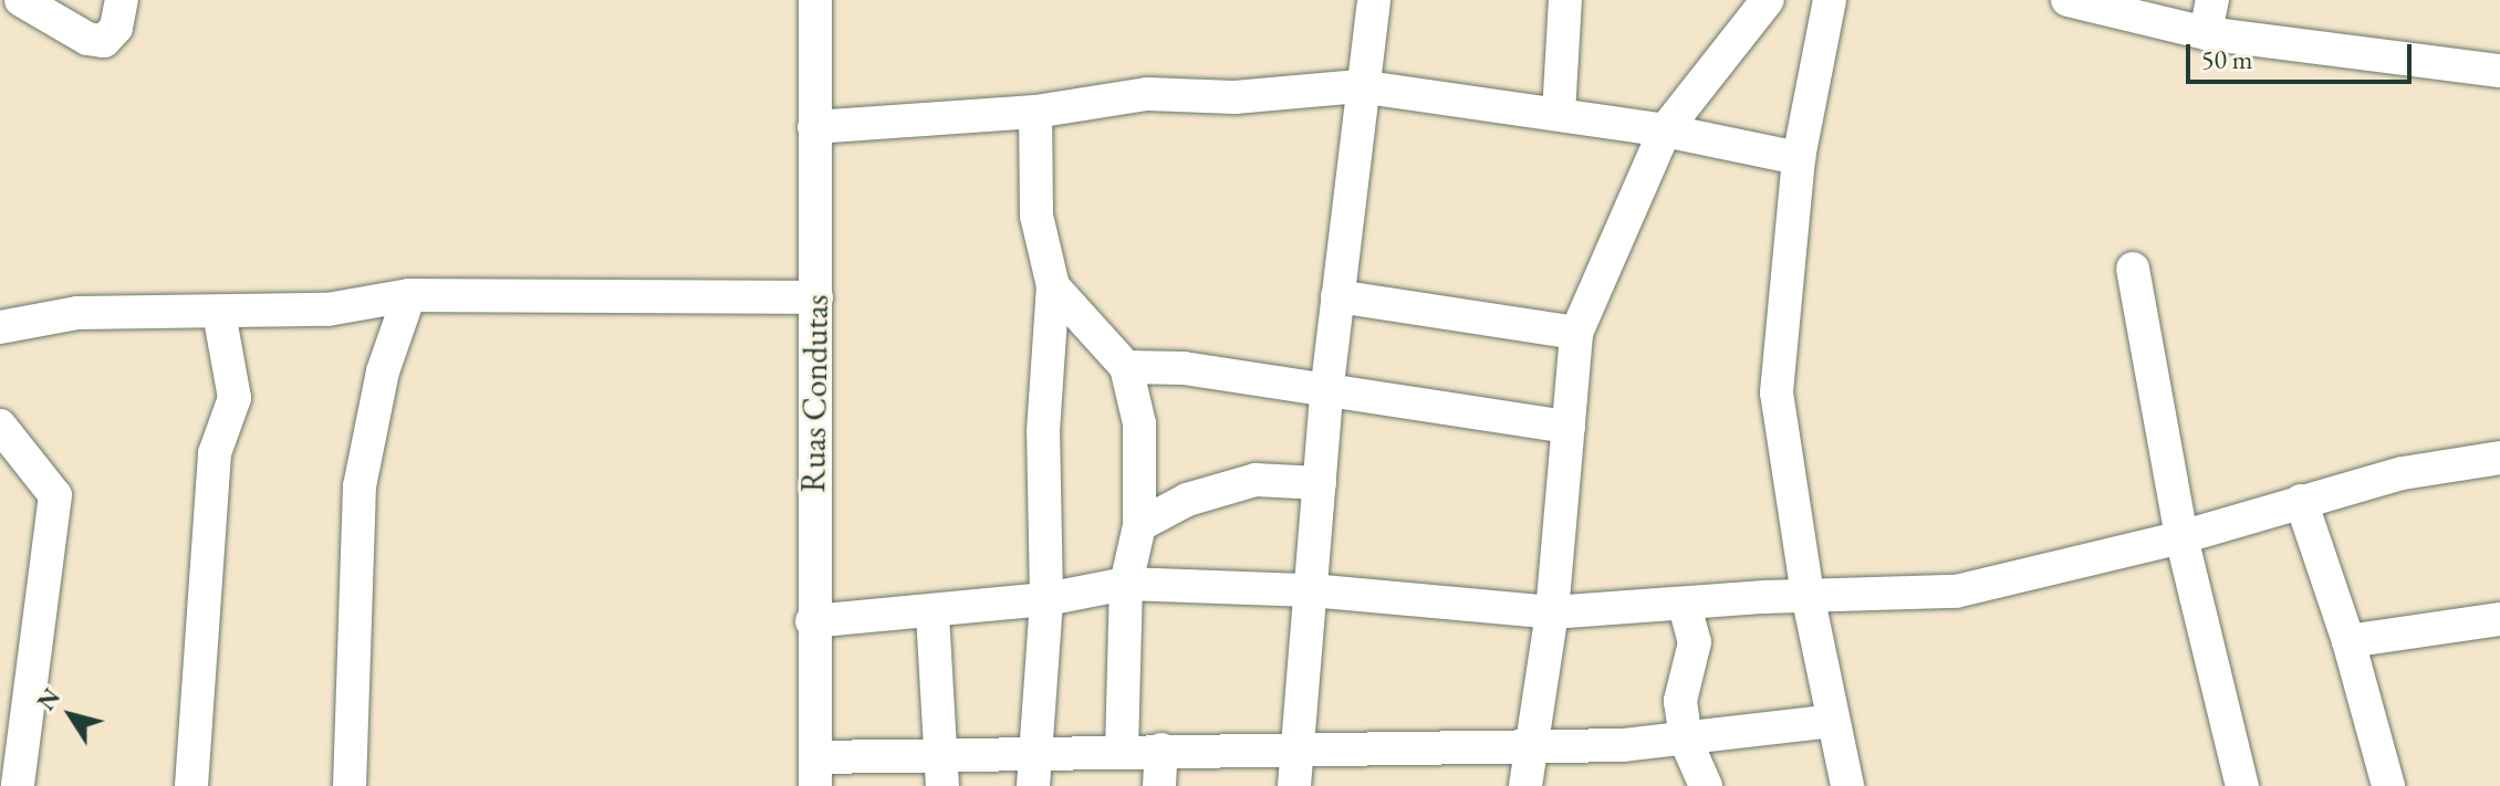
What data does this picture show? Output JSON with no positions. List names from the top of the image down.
{
  "streets": {
    "street": ["Ruas Condutas"]
  },
  "scale_bar": "50 m",
  "north": "top left"
}
